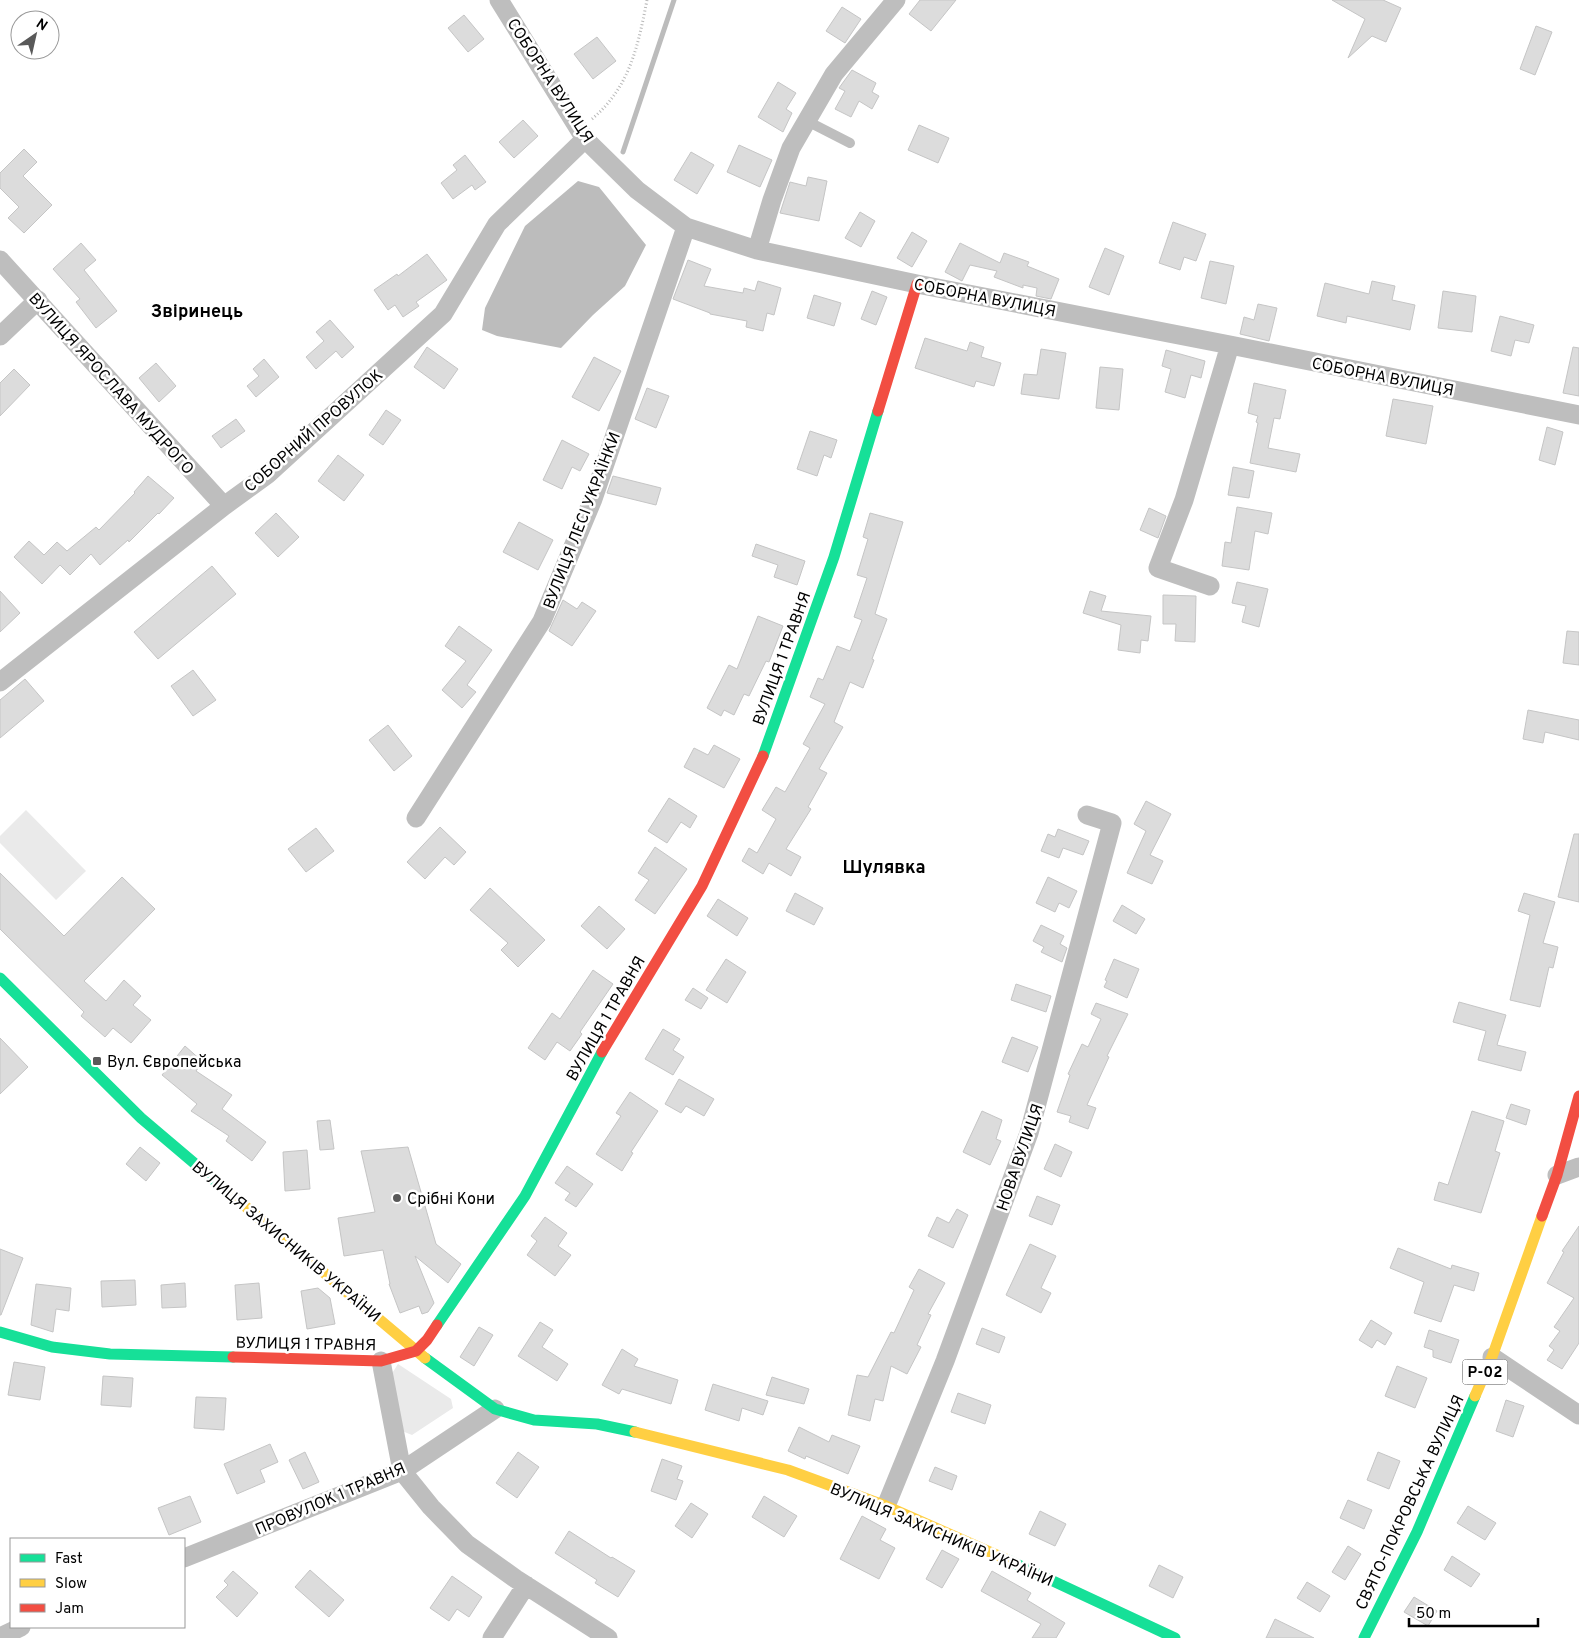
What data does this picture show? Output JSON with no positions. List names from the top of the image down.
{
  "streets": {
    "street": [
      "СОБОРНА ВУЛИЦЯ",
      "ВУЛИЦЯ ЯРОСЛАВА МУДРОГО",
      "СОБОРНИЙ ПРОВУЛОК",
      "ВУЛИЦЯ ЛЕСІ УКРАЇНКИ",
      "ВУЛИЦЯ 1 ТРАВНЯ",
      "НОВА ВУЛИЦЯ",
      "ВУЛИЦЯ ЗАХИСНИКІВ УКРАЇНИ",
      "Р-02",
      "ПРОВУЛОК 1 ТРАВНЯ",
      "СВЯТО-ПОКРОВСЬКА ВУЛИЦЯ"
    ]
  },
  "crossings": [
    ["СОБОРНА ВУЛИЦЯ", "СОБОРНИЙ ПРОВУЛОК"],
    ["СОБОРНА ВУЛИЦЯ", "ВУЛИЦЯ ЛЕСІ УКРАЇНКИ"],
    ["СОБОРНА ВУЛИЦЯ", "ВУЛИЦЯ 1 ТРАВНЯ"],
    ["ВУЛИЦЯ ЯРОСЛАВА МУДРОГО", "СОБОРНИЙ ПРОВУЛОК"],
    ["ВУЛИЦЯ 1 ТРАВНЯ", "ВУЛИЦЯ ЗАХИСНИКІВ УКРАЇНИ"],
    ["НОВА ВУЛИЦЯ", "ВУЛИЦЯ ЗАХИСНИКІВ УКРАЇНИ"],
    ["ВУЛИЦЯ ЗАХИСНИКІВ УКРАЇНИ", "ПРОВУЛОК 1 ТРАВНЯ"]
  ],
  "districts": ["Звіринець", "Шулявка"],
  "places": {
    "transit": ["Вул. Європейська"],
    "other": ["Срібні Кони"]
  },
  "legend": ["Fast", "Slow", "Jam"],
  "scale_bar": "50 m",
  "north": "top right"
}
